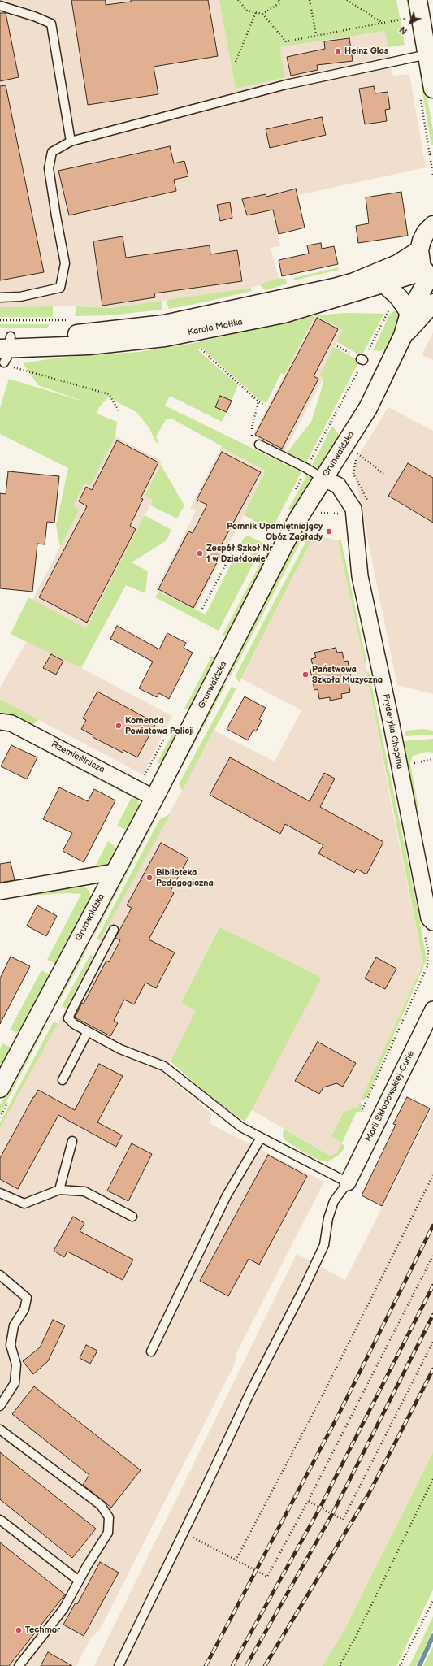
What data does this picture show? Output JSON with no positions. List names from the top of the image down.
{
  "streets": {
    "street": [
      "Karola Małłka",
      "Grunwaldzka",
      "Fryderyka Chopina",
      "Rzemieślnicza",
      "Marii Skłodowskiej-Curie"
    ]
  },
  "crossings": [
    ["Karola Małłka", "Grunwaldzka"],
    ["Grunwaldzka", "Fryderyka Chopina"],
    ["Grunwaldzka", "Rzemieślnicza"]
  ],
  "places": [
    "Heinz Glas",
    "Pomnik Upamiętniający Obóz Zagłady",
    "Zespół Szkoł Nr 1 w Działdowie",
    "Państwowa Szkoła Muzyczna",
    "Komenda Powiatowa Policji",
    "Biblioteka Pedagogiczna",
    "Techmor"
  ],
  "north": "bottom left"
}
